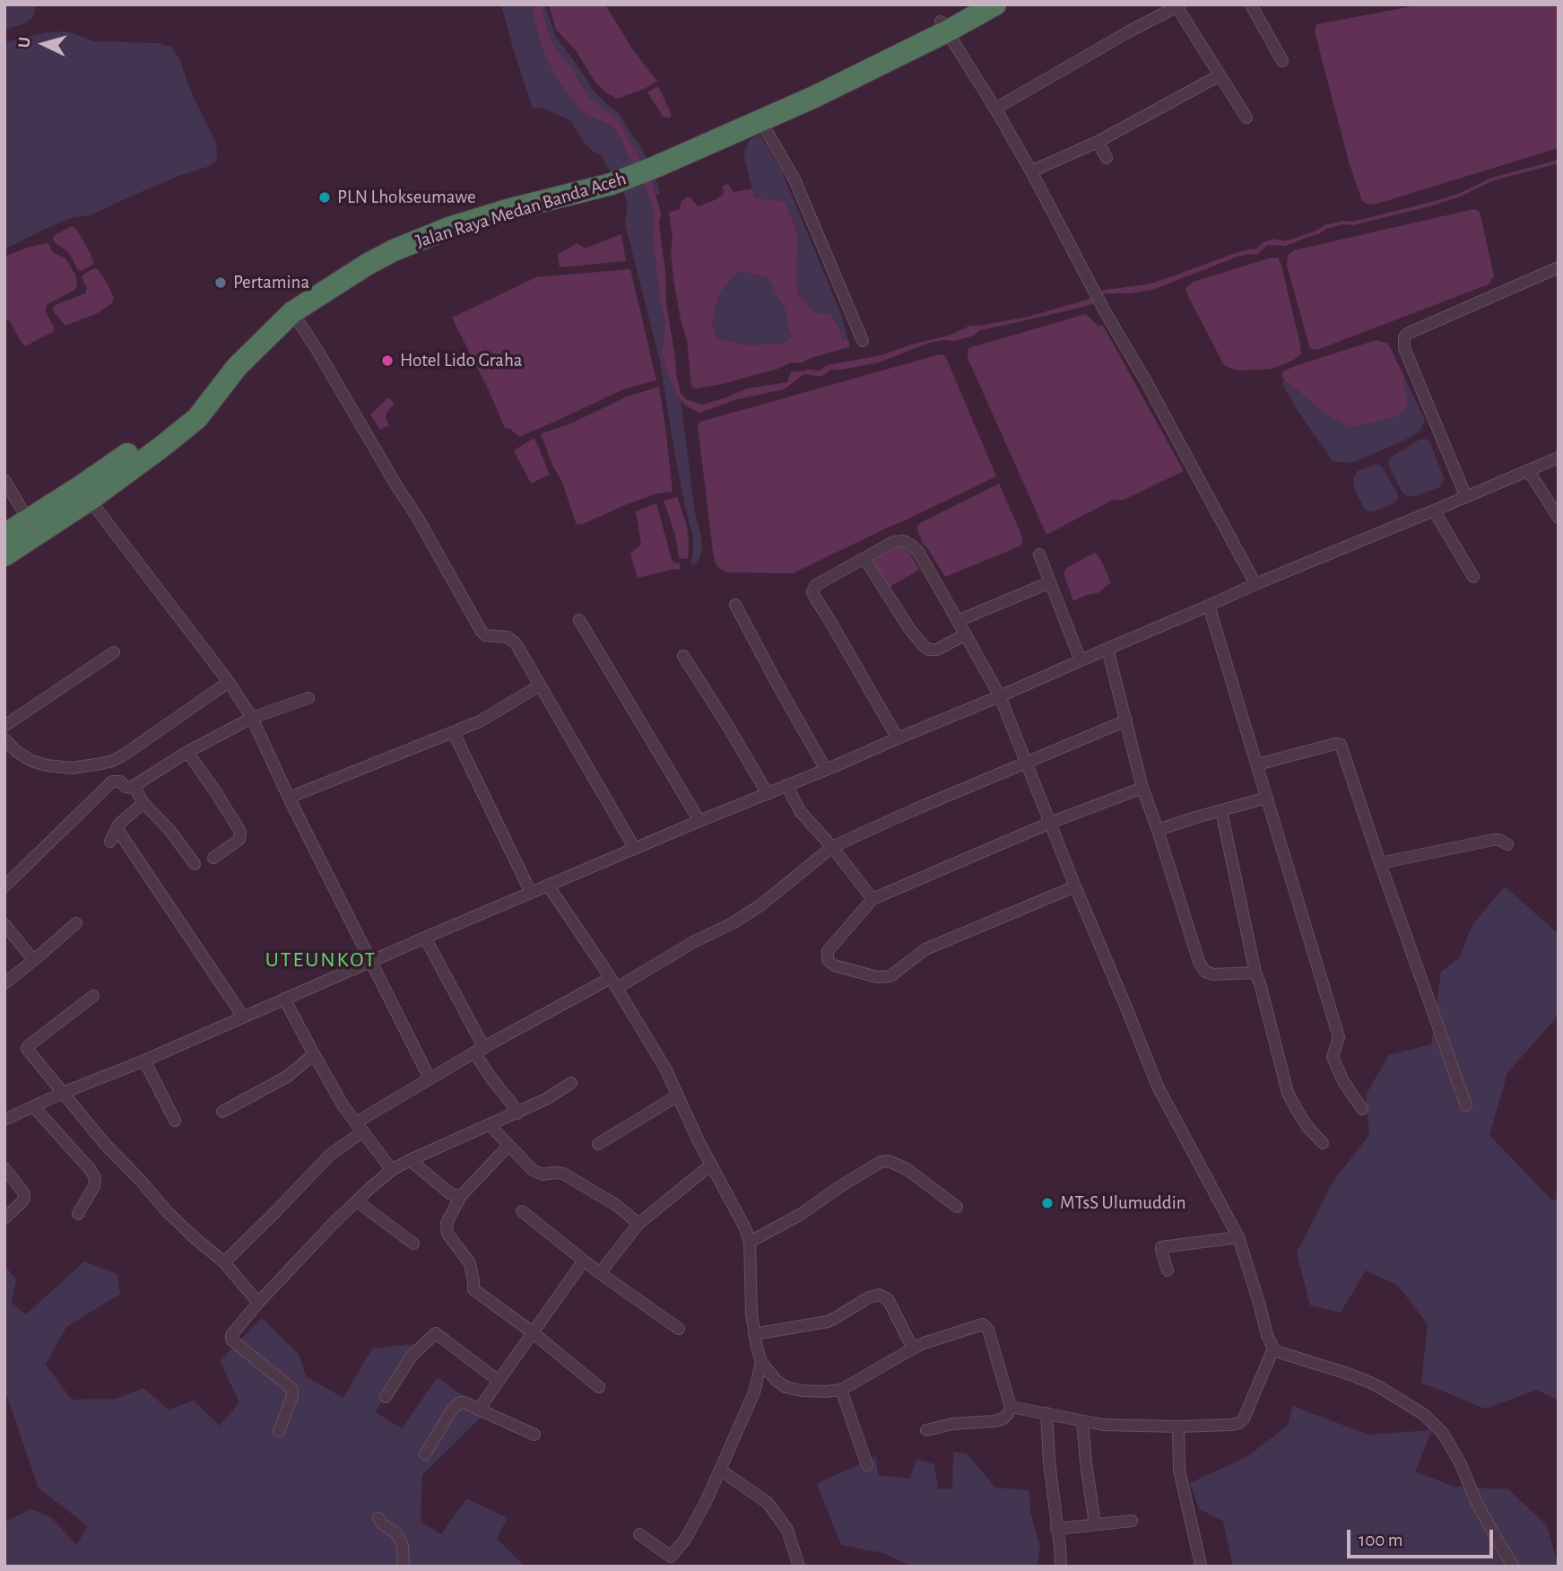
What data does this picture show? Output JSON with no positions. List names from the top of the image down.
{
  "streets": {
    "highway": ["Jalan Raya Medan Banda Aceh"]
  },
  "districts": ["UTEUNKOT"],
  "places": [
    "PLN Lhokseumawe",
    "Pertamina",
    "Hotel Lido Graha",
    "MTsS Ulumuddin"
  ],
  "scale_bar": "100 m",
  "north": "left"
}
